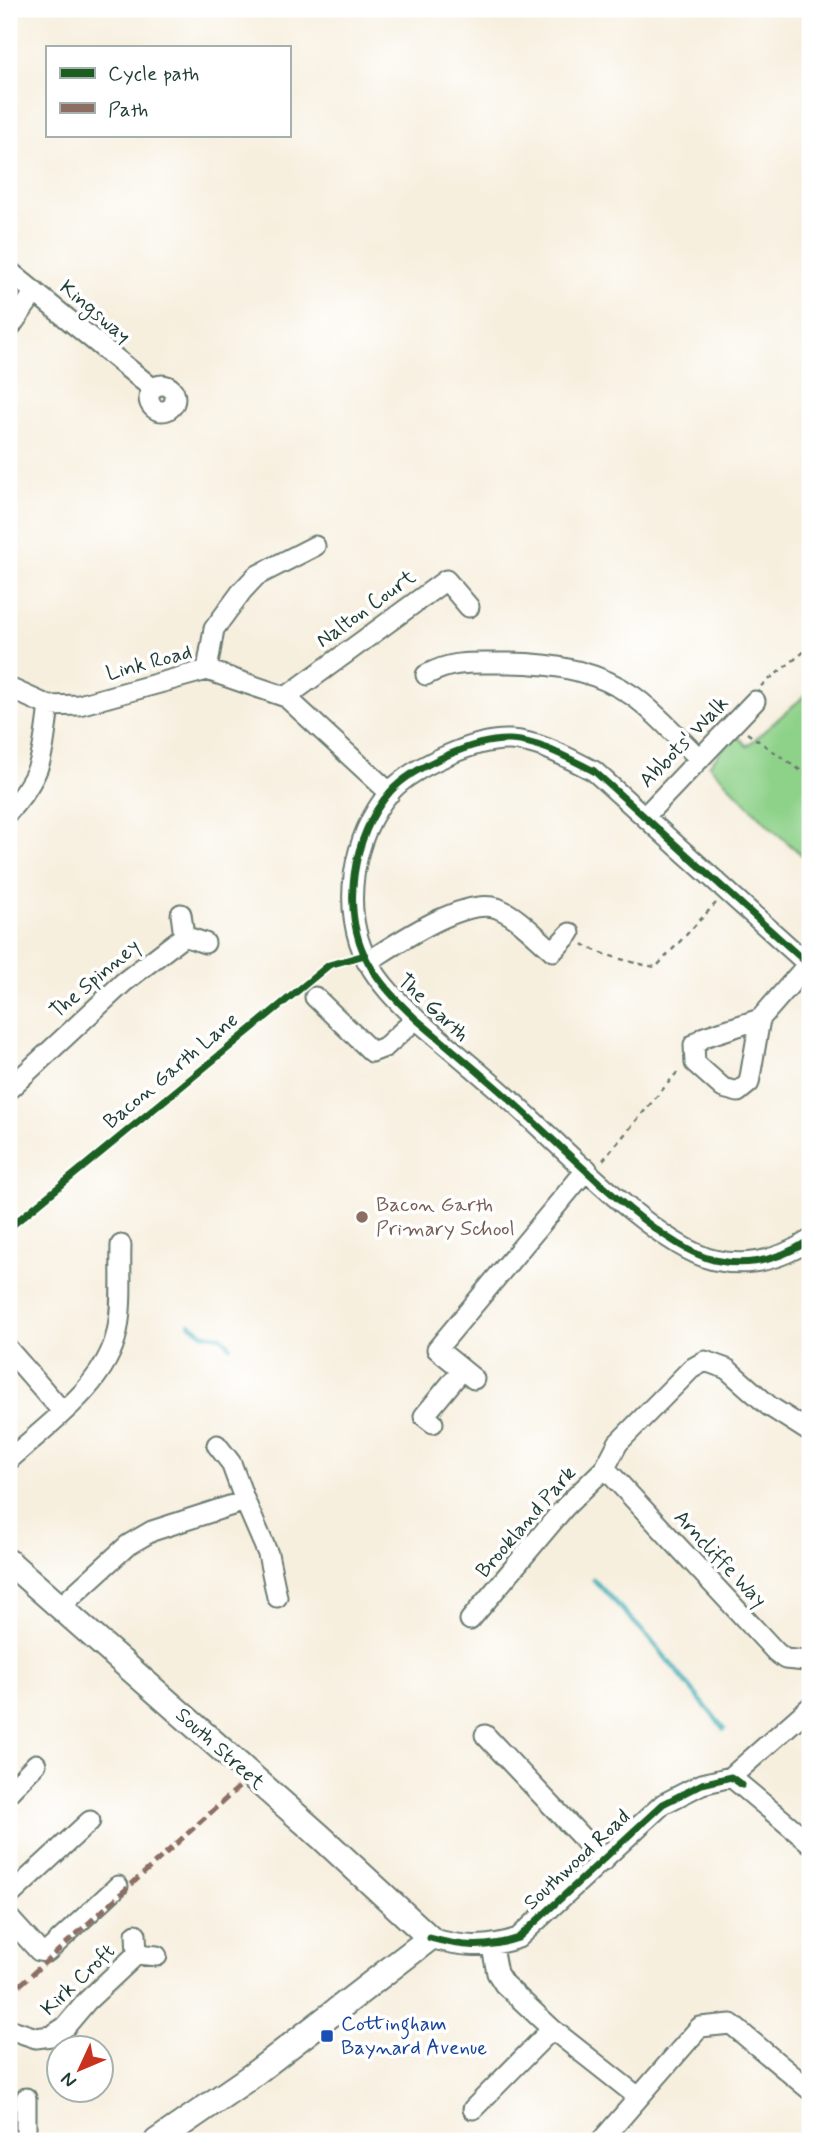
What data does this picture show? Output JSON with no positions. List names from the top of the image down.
{
  "streets": {
    "main road": ["South Street"],
    "street": [
      "Kingsway",
      "Nalton Court",
      "Link Road",
      "Abbots' Walk",
      "The Spinney",
      "The Garth",
      "Brookland Park",
      "Arncliffe Way",
      "Southwood Road",
      "Kirk Croft"
    ],
    "cycle path": ["Bacon Garth Lane"]
  },
  "crossings": [
    ["Nalton Court", "Link Road"],
    ["Link Road", "The Garth"],
    ["Abbots' Walk", "The Garth"],
    ["Brookland Park", "Arncliffe Way"],
    ["South Street", "Southwood Road"]
  ],
  "places": {
    "other": ["Bacon Garth Primary School"],
    "transit": ["Cottingham Baynard Avenue"]
  },
  "legend": ["Cycle path", "Path"],
  "north": "bottom left"
}
